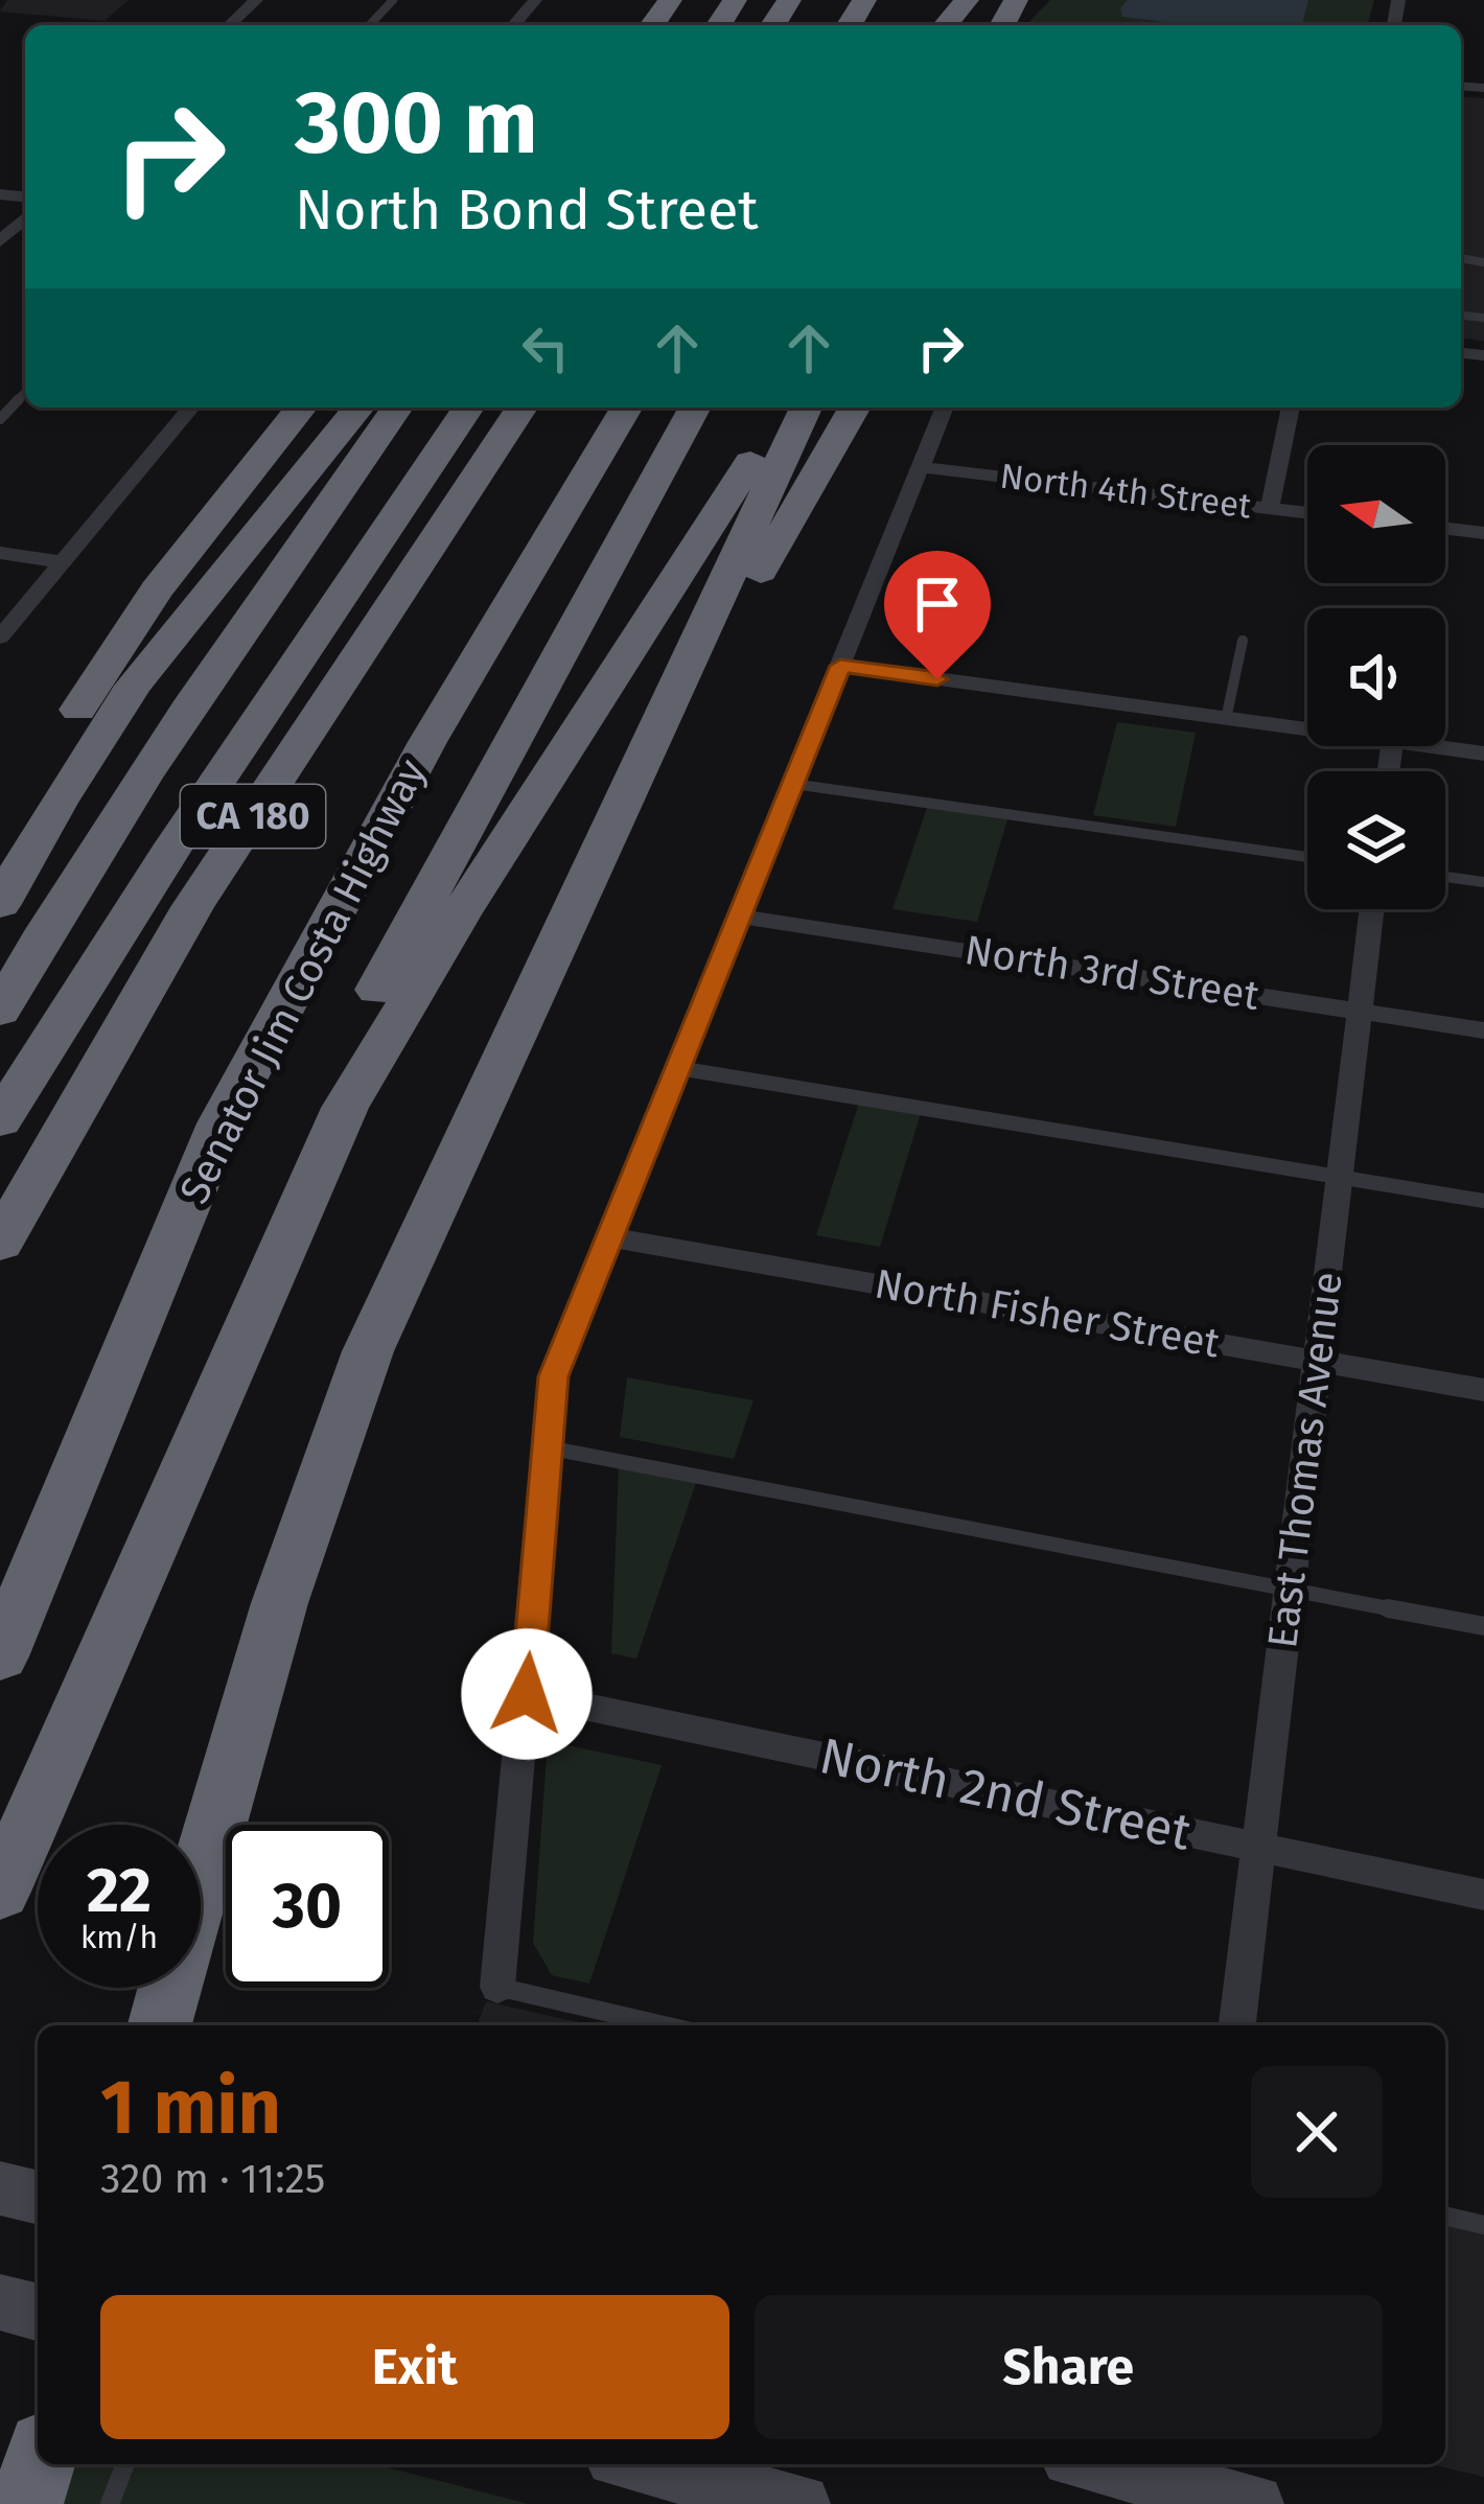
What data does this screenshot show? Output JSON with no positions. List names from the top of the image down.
{
  "streets": {
    "highway": ["CA 180", "Senator Jim Costa Highway"],
    "street": [
      "North 4th Street",
      "North 3rd Street",
      "North Fisher Street",
      "East Thomas Avenue",
      "North 2nd Street"
    ]
  },
  "crossings": [
    ["North 3rd Street", "East Thomas Avenue"],
    ["North Fisher Street", "East Thomas Avenue"],
    ["East Thomas Avenue", "North 2nd Street"]
  ],
  "north": "left",
  "page": {
    "turn": ["300 m", "North Bond Street"],
    "speed": "22 km/h",
    "limit": "30",
    "heading": ["1 min", "320 m · 11:25"],
    "buttons": ["Exit", "Share"]
  }
}
